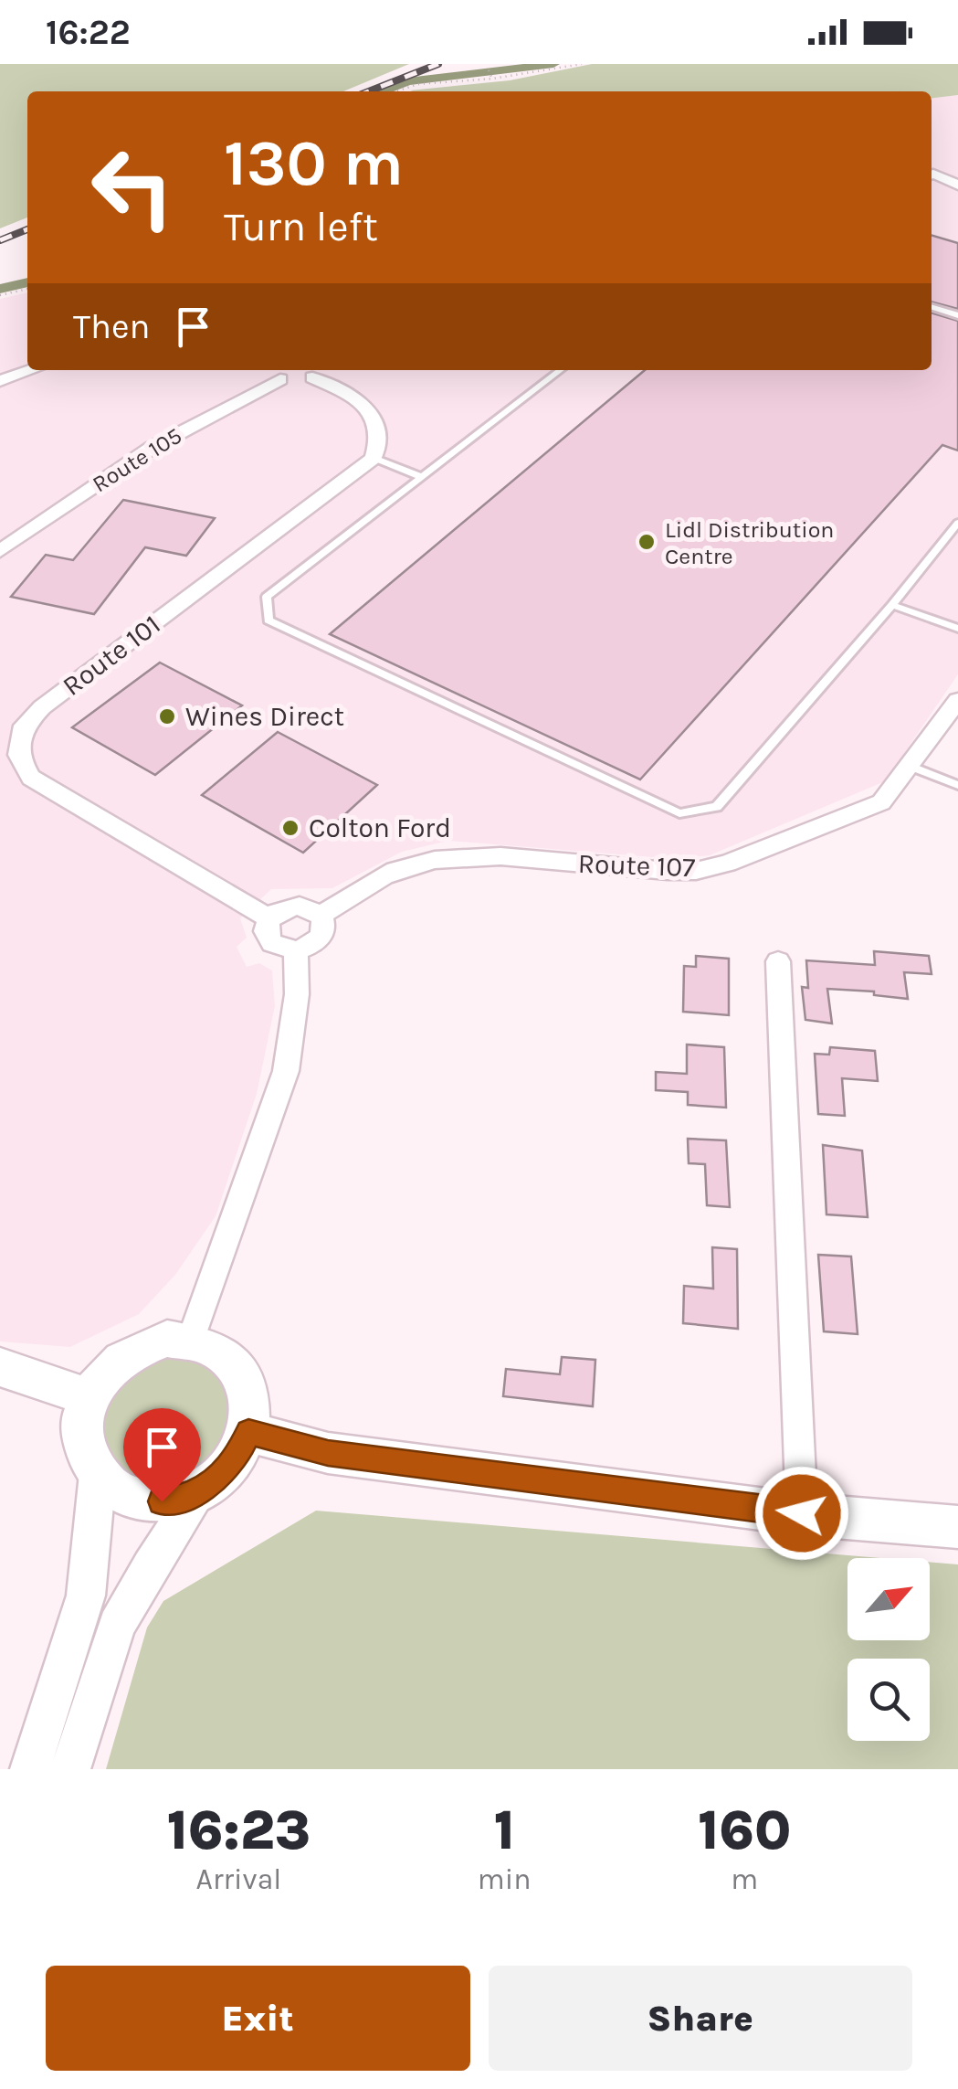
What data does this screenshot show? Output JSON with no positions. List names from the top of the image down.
{
  "streets": {
    "street": ["Route 105", "Route 101", "Route 107"]
  },
  "crossings": [
    ["Route 101", "Route 107"]
  ],
  "places": ["Lidl Distribution Centre", "Wines Direct", "Colton Ford"],
  "north": "top right",
  "page": {
    "status": "16:22",
    "turn": ["130 m", "Turn left"],
    "then": "Then",
    "eta": [
      "16:23",
      "Arrival",
      "1",
      "min",
      "160",
      "m"
    ],
    "buttons": ["Exit", "Share"]
  }
}
